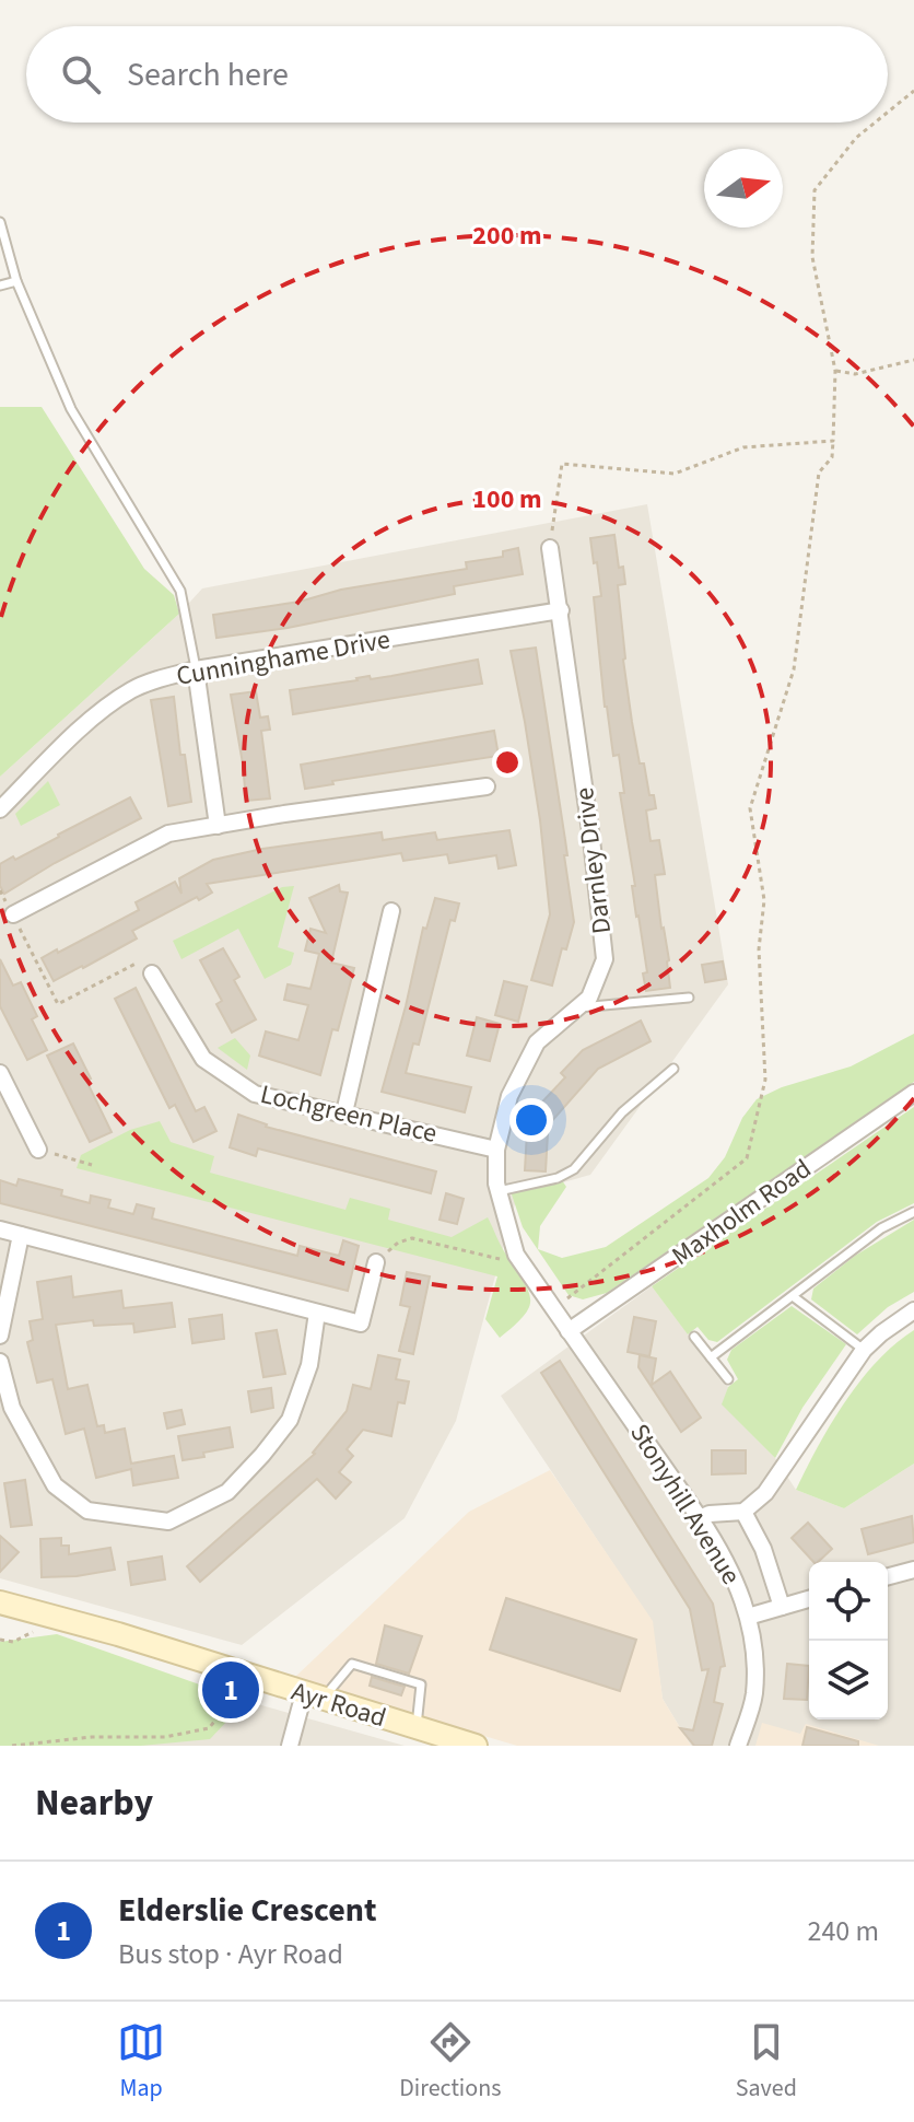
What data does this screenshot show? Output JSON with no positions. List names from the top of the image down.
{
  "streets": {
    "main road": ["Ayr Road"],
    "street": [
      "Cunninghame Drive",
      "Darnley Drive",
      "Lochgreen Place",
      "Maxholm Road",
      "Stonyhill Avenue"
    ]
  },
  "crossings": [
    ["Cunninghame Drive", "Darnley Drive"],
    ["Darnley Drive", "Lochgreen Place"],
    ["Darnley Drive", "Maxholm Road"],
    ["Darnley Drive", "Stonyhill Avenue"],
    ["Maxholm Road", "Stonyhill Avenue"]
  ],
  "north": "right",
  "page": {
    "search": "Search here",
    "pins": "1",
    "heading": "Nearby",
    "list": [
      {
        "mark": "1",
        "name": "Elderslie Crescent",
        "note": "Bus stop · Ayr Road",
        "value": "240 m"
      }
    ],
    "nav": ["Map", "Directions", "Saved"]
  },
  "rings": ["200 m", "100 m"]
}
